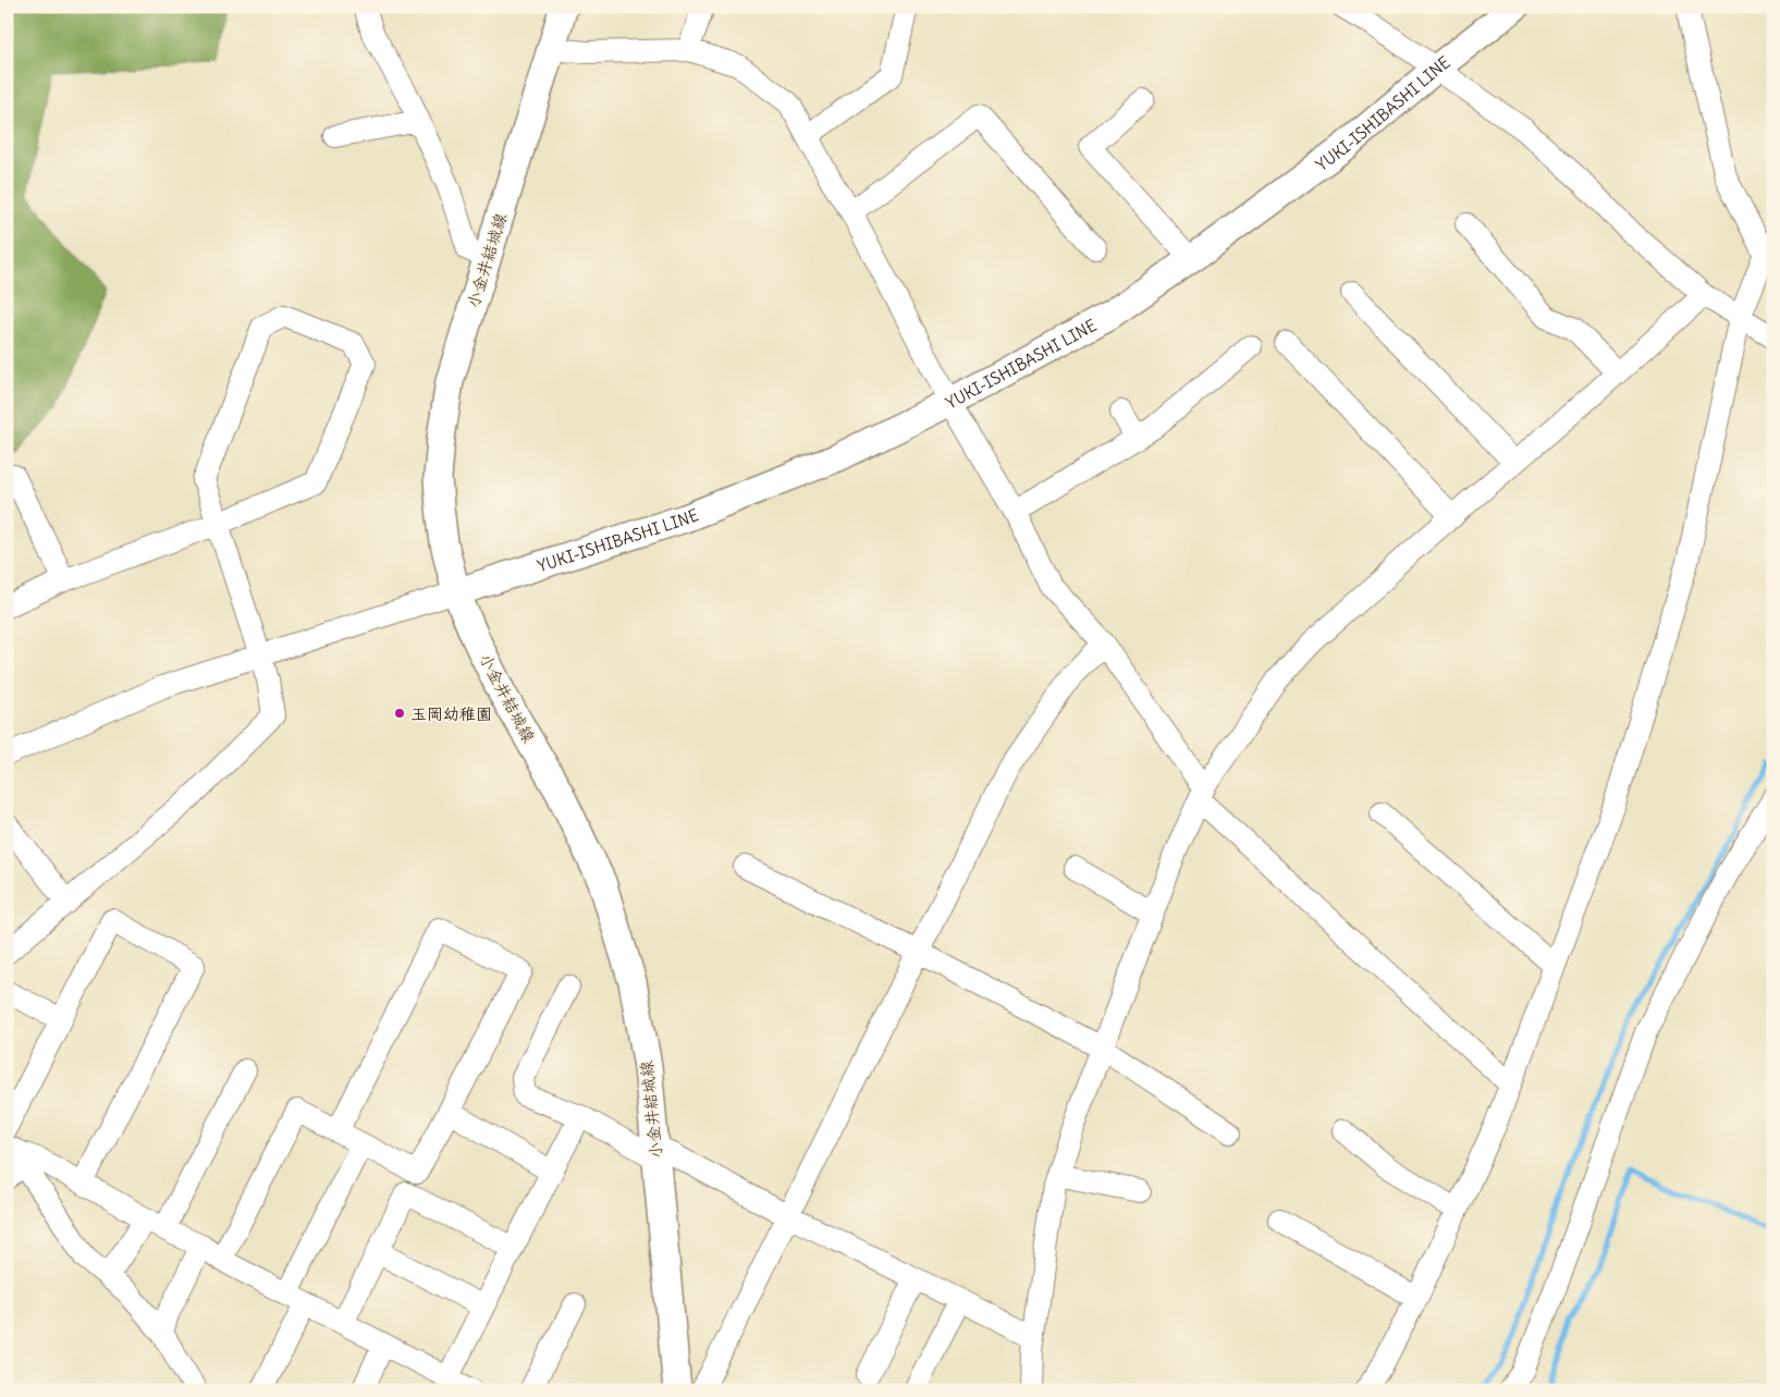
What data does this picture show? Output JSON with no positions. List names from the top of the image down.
{
  "streets": {
    "main road": ["YUKI-ISHIBASHI LINE", "小金井結城線"]
  },
  "crossings": [
    ["YUKI-ISHIBASHI LINE", "小金井結城線"]
  ],
  "places": ["玉岡幼稚園"]
}
